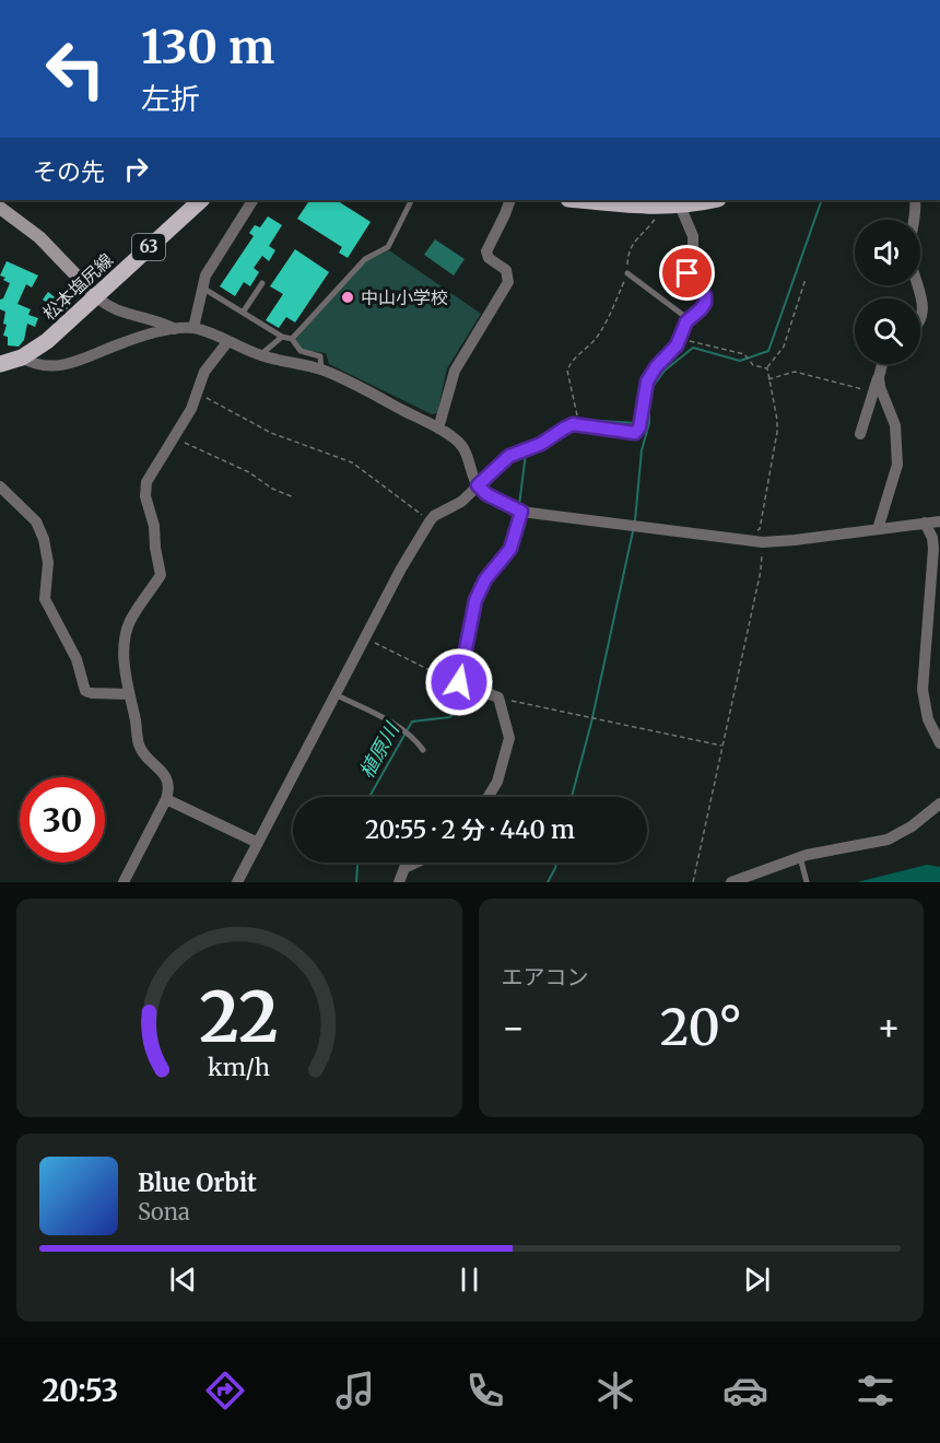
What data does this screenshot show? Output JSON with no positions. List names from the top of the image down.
{
  "streets": {
    "main road": ["63", "松本塩尻線"]
  },
  "water": ["植原川"],
  "places": ["中山小学校"],
  "page": {
    "turn": ["130 m", "左折"],
    "then": "その先",
    "limit": "30",
    "trip": "20:55 · 2 分 · 440 m",
    "tile": "エアコン",
    "heat": ["−", "20°", "+"],
    "song": ["Blue Orbit", "Sona"],
    "tabs": "20:53",
    "gauge": ["22", "km/h"]
  }
}
